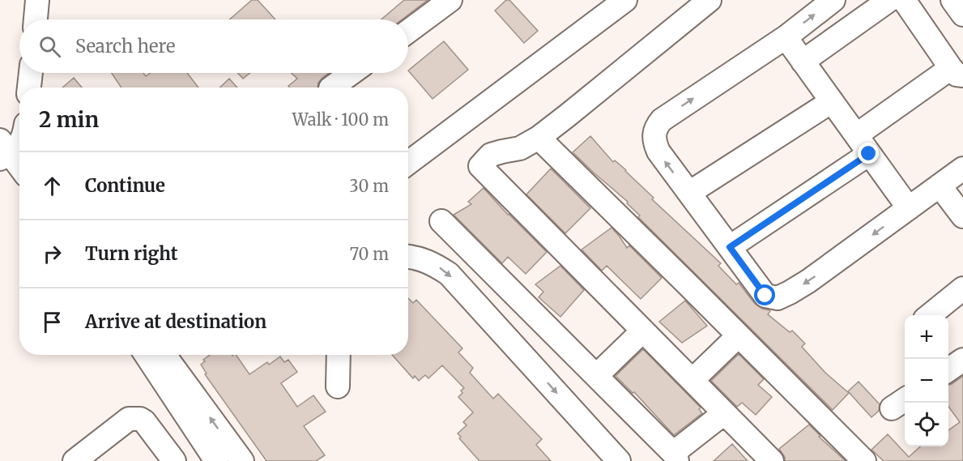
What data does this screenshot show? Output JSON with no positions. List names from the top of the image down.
{
  "page": {
    "search": "Search here",
    "heading": ["2 min", "Walk · 100 m"],
    "list": [
      ["Continue", "30 m"],
      ["Turn right", "70 m"],
      "Arrive at destination"
    ],
    "map_buttons": ["+", "−"]
  }
}
